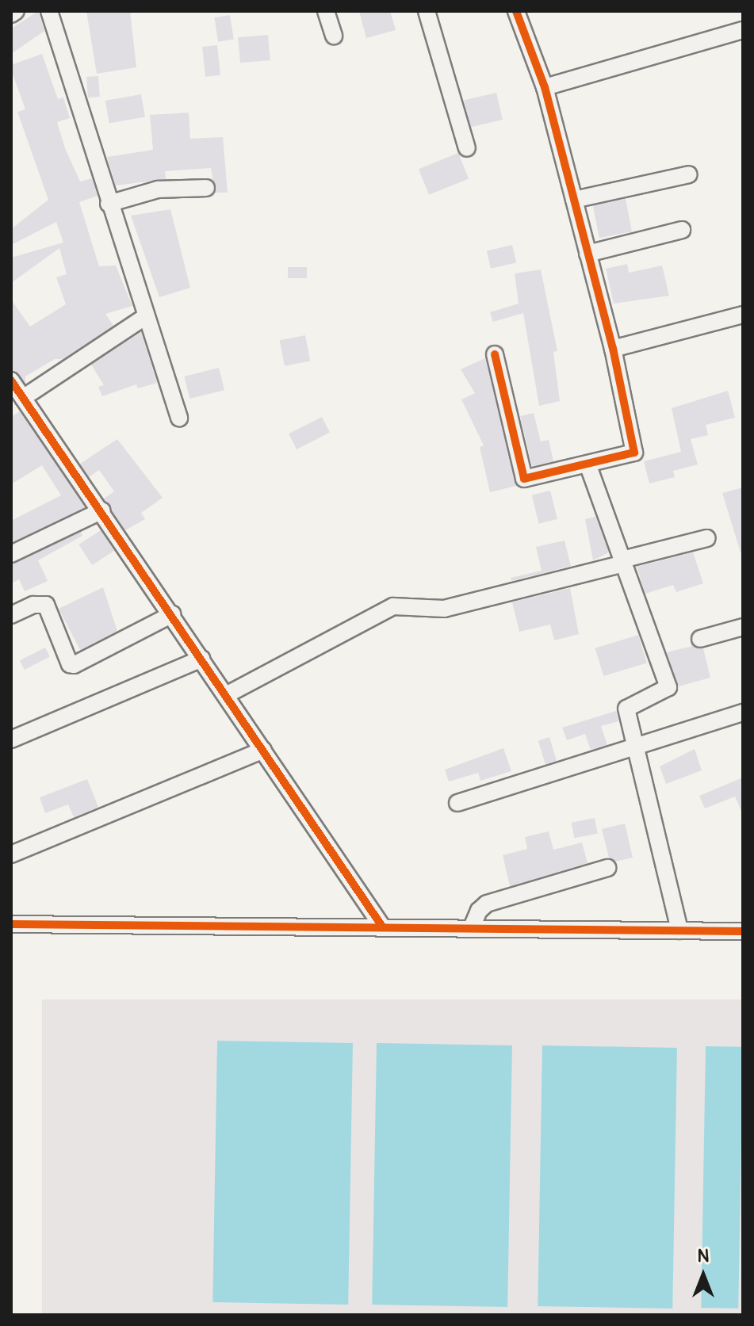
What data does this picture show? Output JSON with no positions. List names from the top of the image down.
{
  "north": "top"
}
